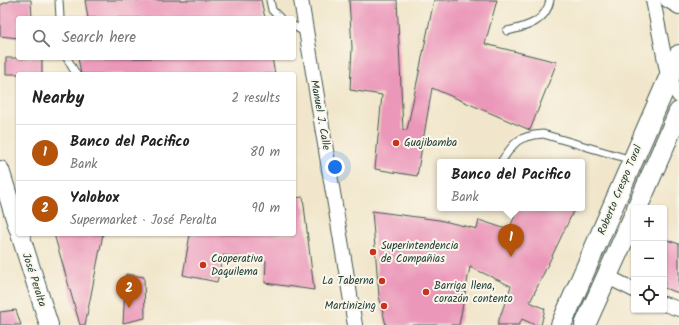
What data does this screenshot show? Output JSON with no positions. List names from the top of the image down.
{
  "streets": {
    "main road": ["Roberto Crespo Toral"],
    "street": ["Manuel J. Calle", "José Peralta"]
  },
  "places": [
    "Guajibamba",
    "Superintendencia de Compañias",
    "Cooperativa Daquilema",
    "La Taberna",
    "Barriga llena, corazón contento",
    "Martinizing"
  ],
  "page": {
    "search": "Search here",
    "heading": ["Nearby", "2 results"],
    "list": [
      {
        "mark": "1",
        "name": "Banco del Pacifico",
        "note": "Bank",
        "value": "80 m"
      },
      {
        "mark": "2",
        "name": "Yalobox",
        "note": "Supermarket · José Peralta",
        "value": "90 m"
      }
    ],
    "popup": ["Banco del Pacifico", "Bank"],
    "map_buttons": ["+", "−"],
    "pins": ["1", "2"]
  }
}
